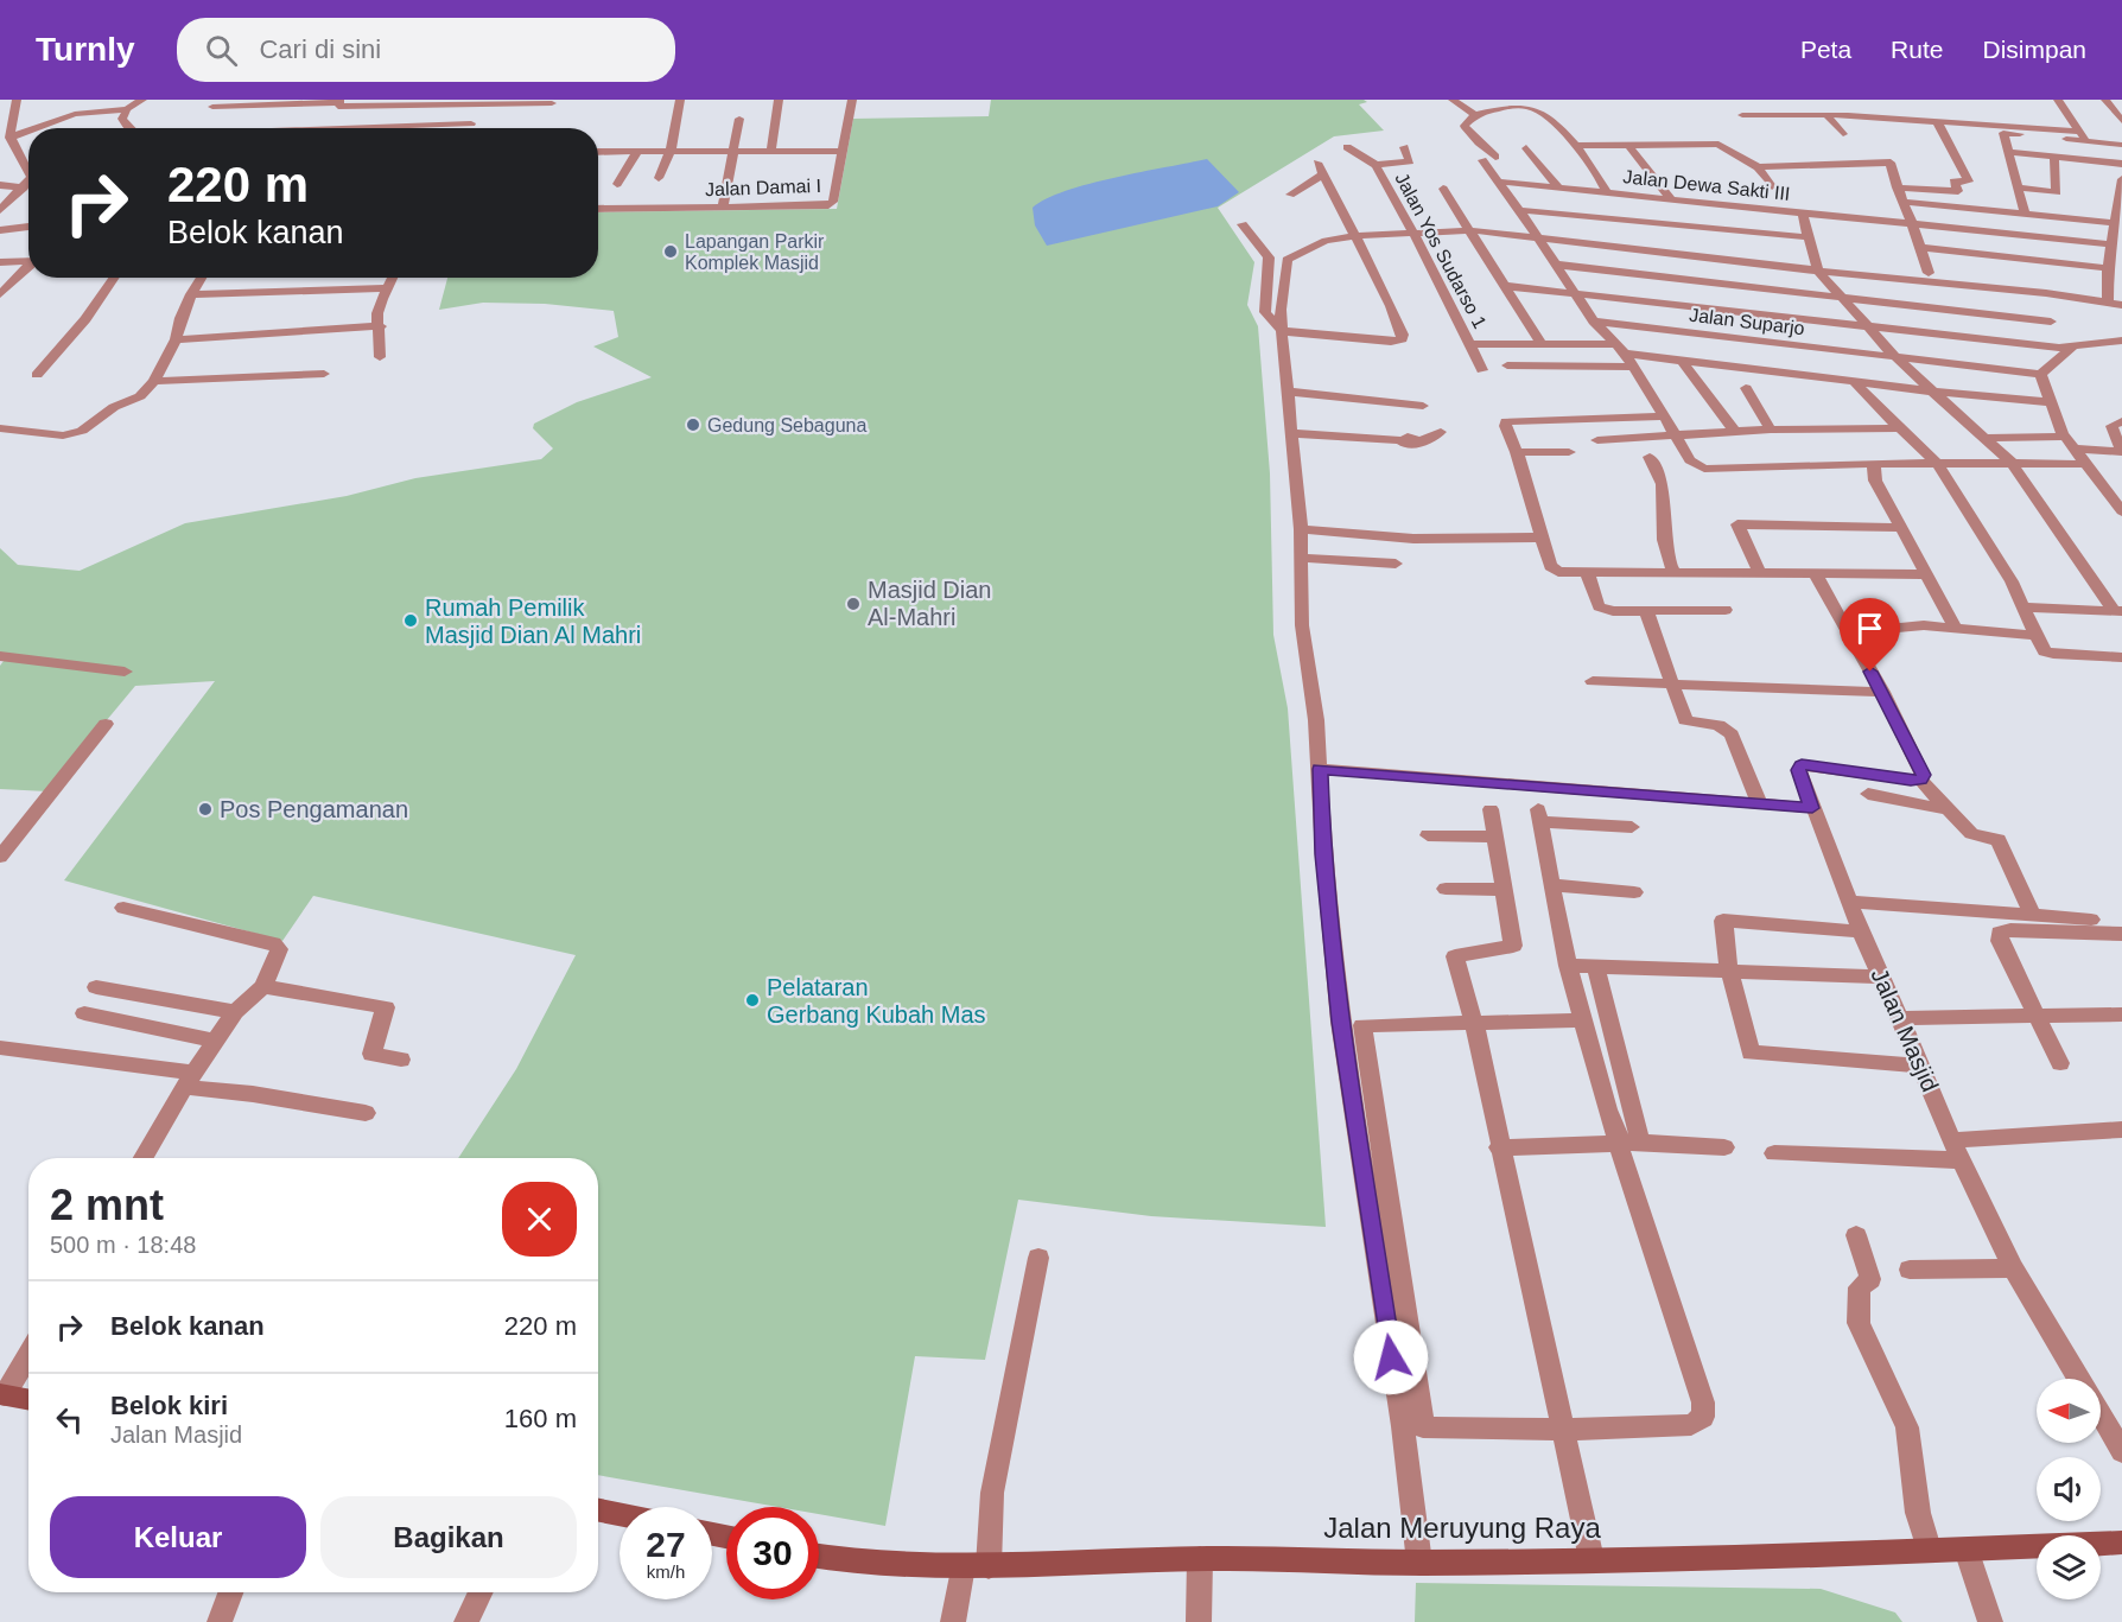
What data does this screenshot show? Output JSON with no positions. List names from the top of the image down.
{
  "streets": {
    "main road": ["Jalan Meruyung Raya"],
    "street": [
      "Jalan Dewa Sakti III",
      "Jalan Damai I",
      "Jalan Yos Sudarso 1",
      "Jalan Suparjo",
      "Jalan Masjid"
    ]
  },
  "places": [
    "Lapangan Parkir Komplek Masjid",
    "Gedung Sebaguna",
    "Masjid Dian Al-Mahri",
    "Rumah Pemilik Masjid Dian Al Mahri",
    "Pos Pengamanan",
    "Pelataran Gerbang Kubah Mas"
  ],
  "north": "left",
  "page": {
    "header": "Turnly",
    "search": "Cari di sini",
    "nav": ["Peta", "Rute", "Disimpan"],
    "turn": ["220 m", "Belok kanan"],
    "heading": ["2 mnt", "500 m · 18:48"],
    "list": [
      {
        "name": "Belok kanan",
        "value": "220 m"
      },
      {
        "name": "Belok kiri",
        "note": "Jalan Masjid",
        "value": "160 m"
      }
    ],
    "buttons": ["Keluar", "Bagikan"],
    "speed": "27 km/h",
    "limit": "30"
  }
}
